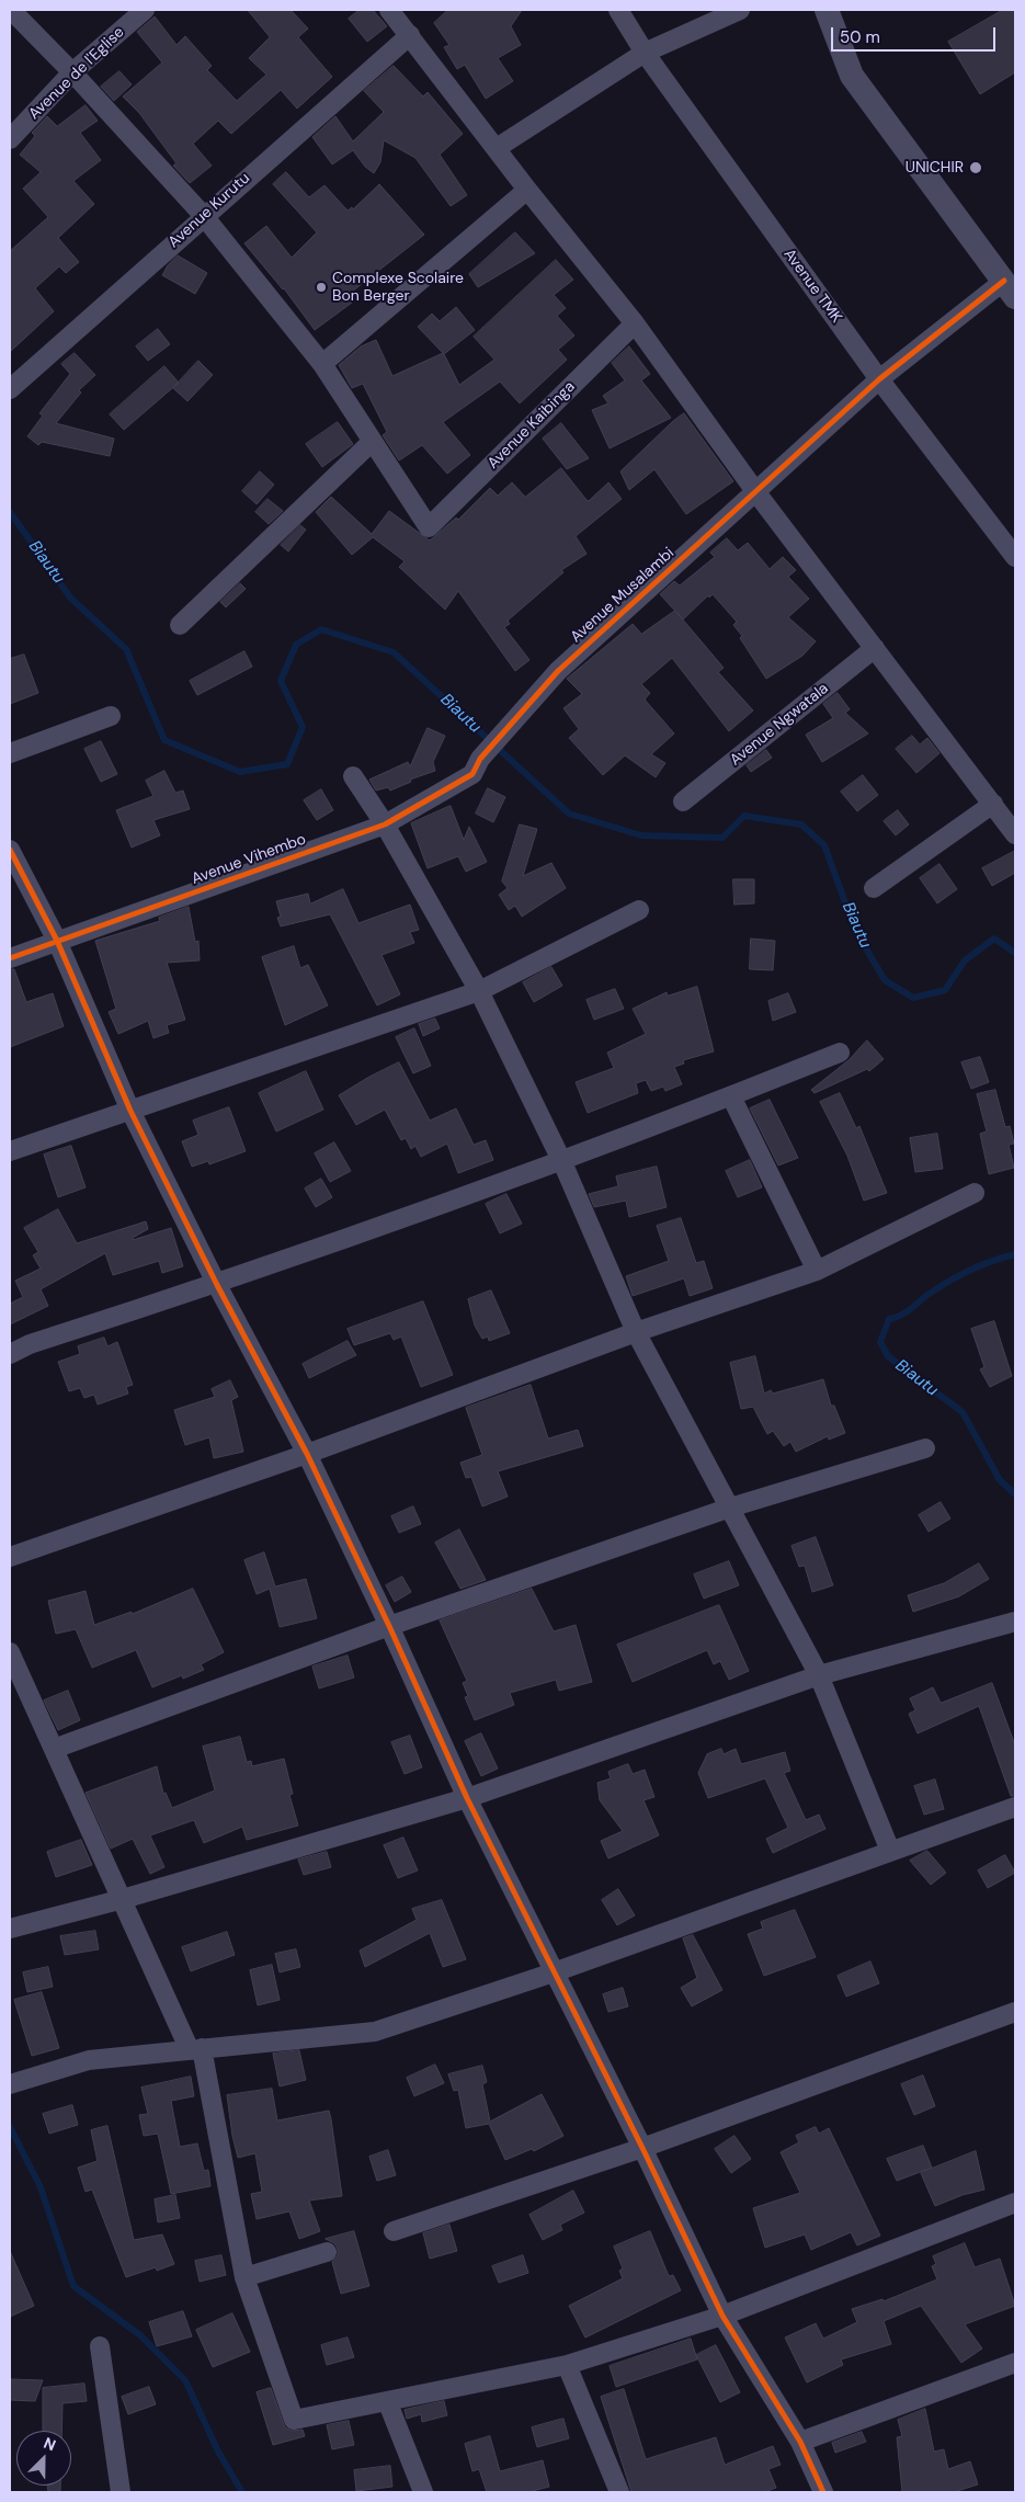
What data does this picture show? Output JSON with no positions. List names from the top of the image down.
{
  "streets": {
    "street": [
      "Avenue de l'Eglise",
      "Avenue Kurutu",
      "Avenue TMK",
      "Avenue Kaibinga",
      "Avenue Musalambi",
      "Avenue Ngwatala",
      "Avenue Vihembo"
    ]
  },
  "crossings": [
    ["Avenue TMK", "Avenue Musalambi"],
    ["Avenue Musalambi", "Avenue Vihembo"]
  ],
  "water": ["Biautu"],
  "places": ["UNICHIR", "Complexe Scolaire Bon Berger"],
  "scale_bar": "50 m",
  "north": "top right"
}
